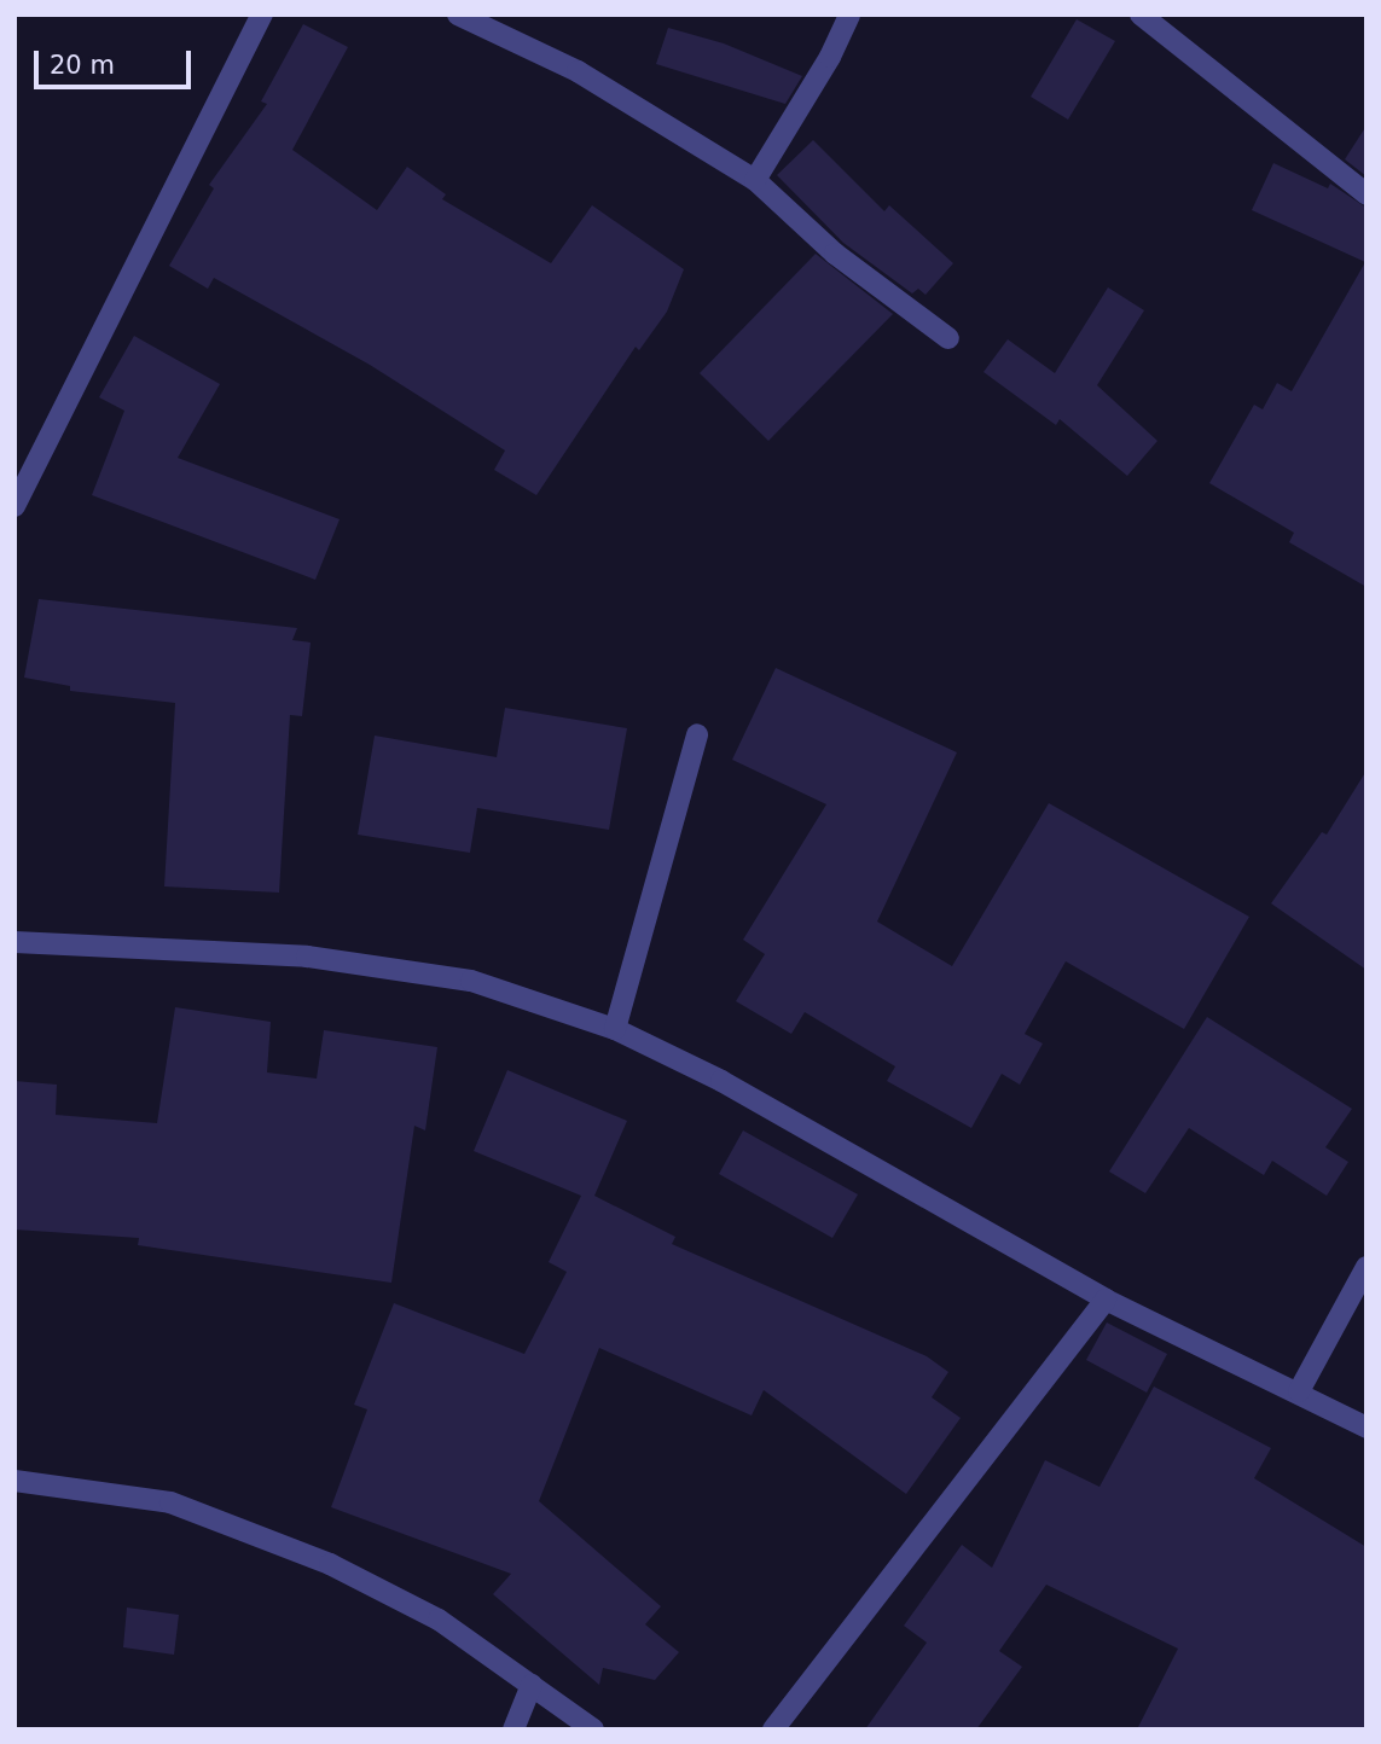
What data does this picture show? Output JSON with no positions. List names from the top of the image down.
{
  "scale_bar": "20 m"
}
